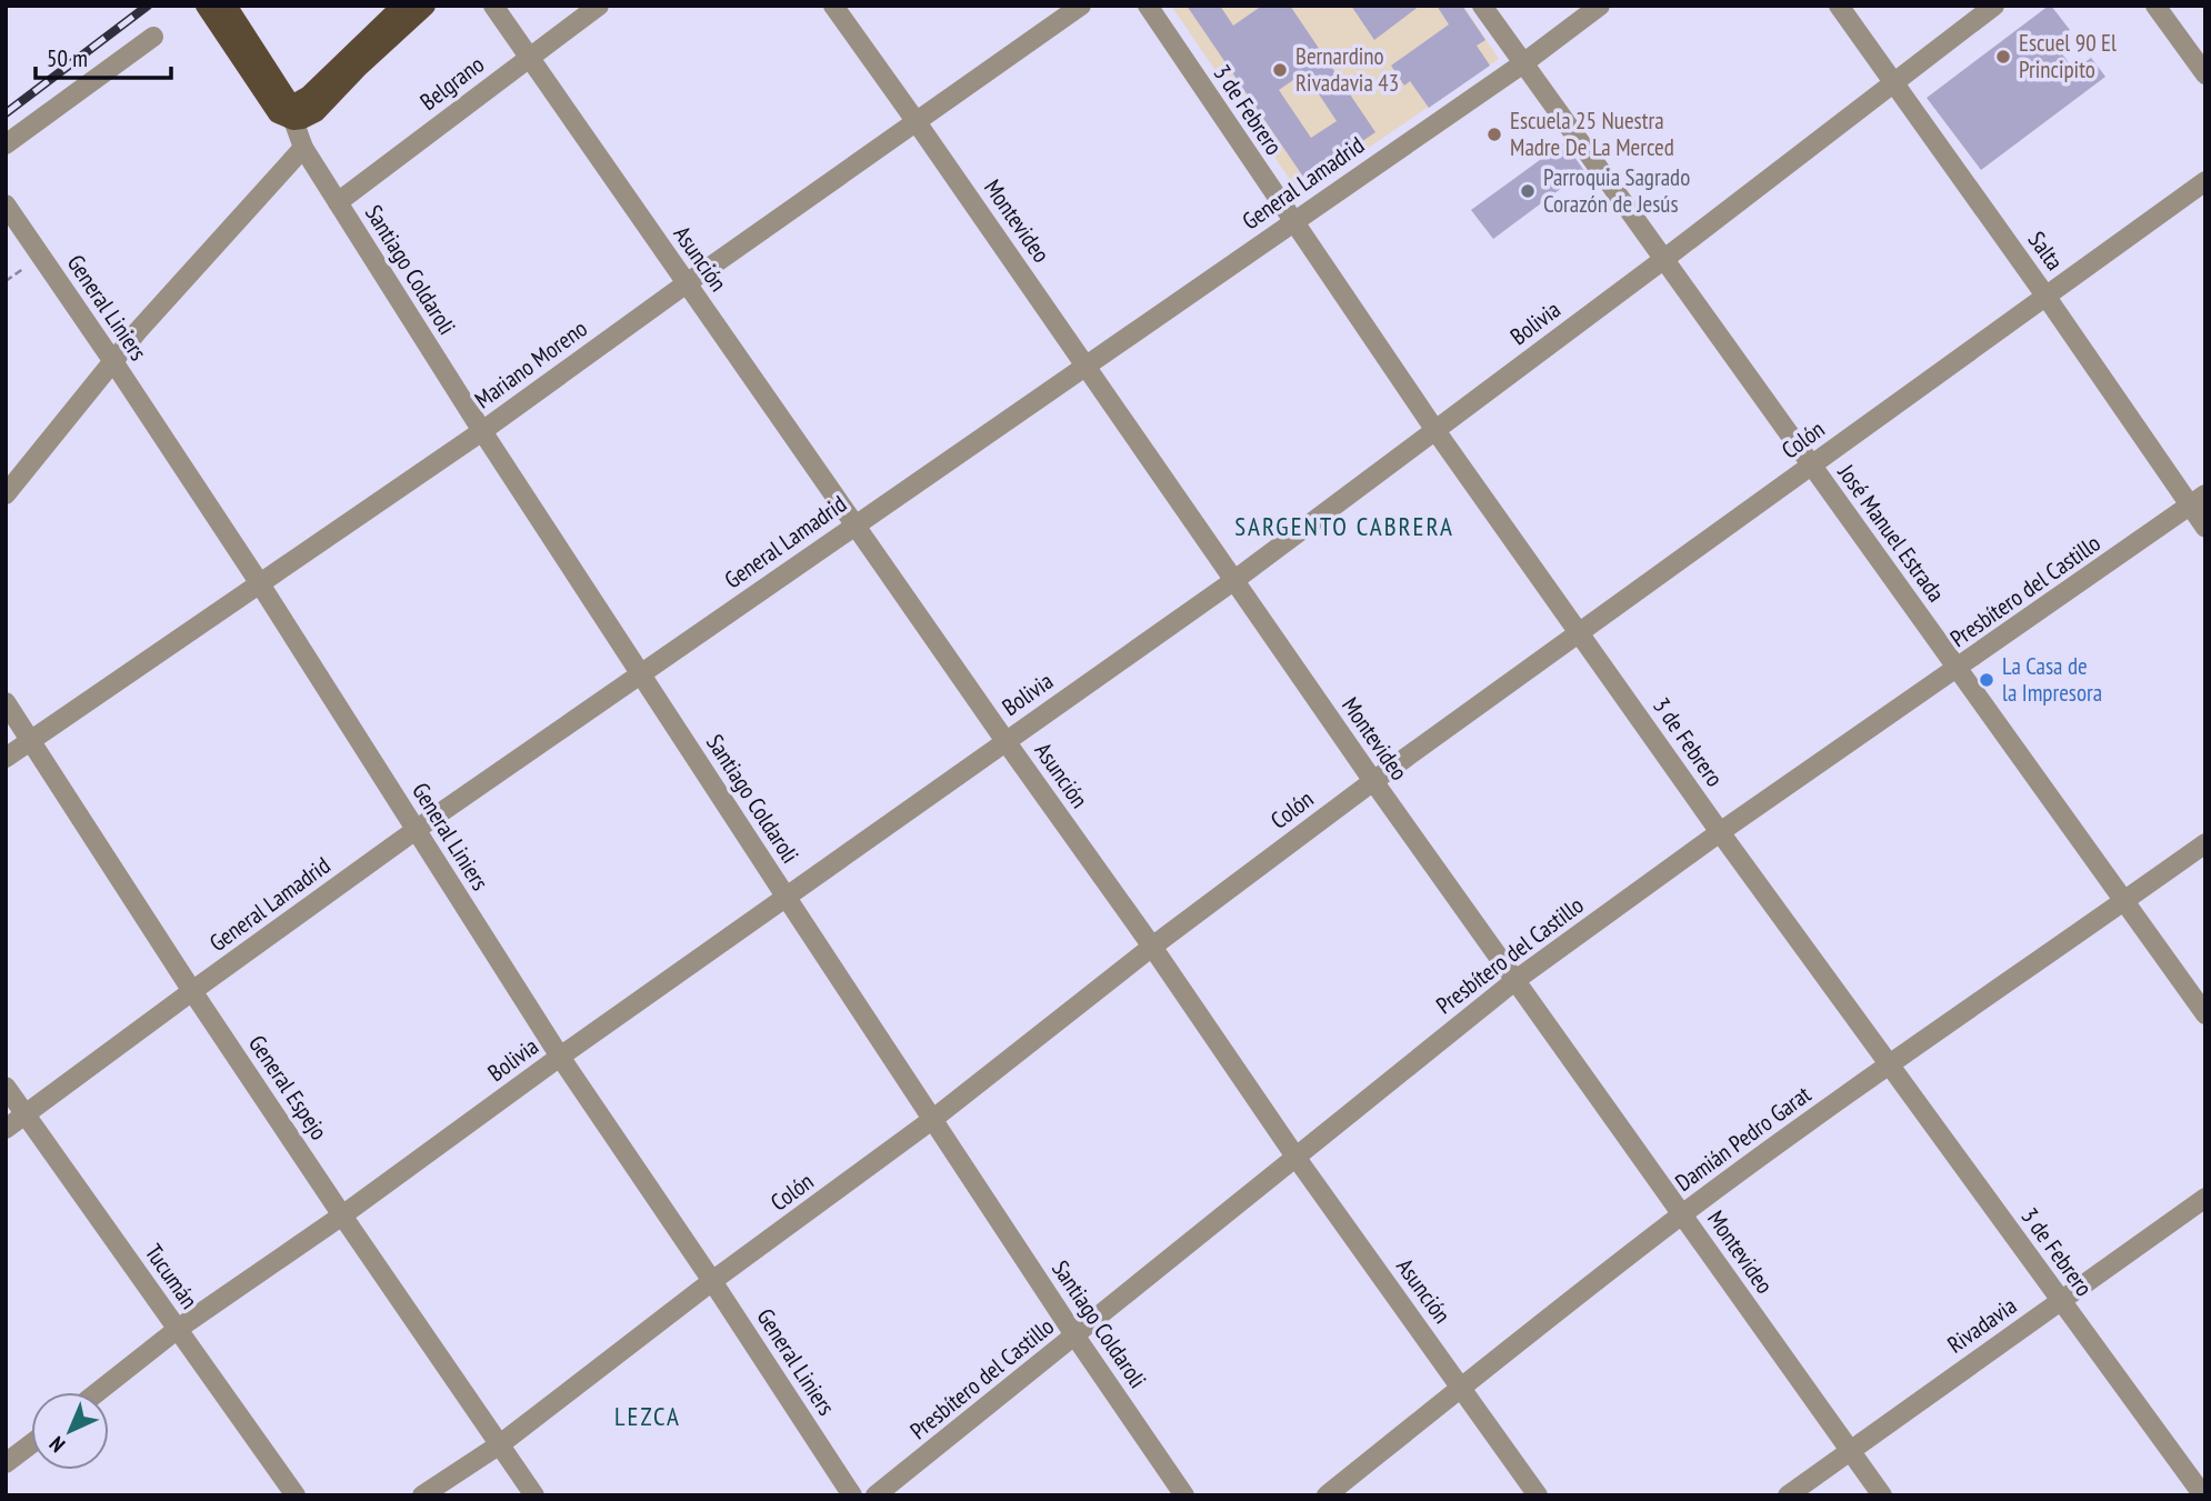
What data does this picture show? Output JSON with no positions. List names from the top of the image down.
{
  "streets": {
    "main road": ["Santiago Coldaroli"],
    "street": [
      "Belgrano",
      "3 de Febrero",
      "General Lamadrid",
      "Montevideo",
      "Salta",
      "Asunción",
      "General Liniers",
      "Bolivia",
      "Mariano Moreno",
      "Colón",
      "José Manuel Estrada",
      "Presbítero del Castillo",
      "General Espejo",
      "Damián Pedro Garat",
      "Tucumán",
      "Rivadavia"
    ]
  },
  "crossings": [
    ["Belgrano", "Asunción"],
    ["Belgrano", "Santiago Coldaroli"],
    ["3 de Febrero", "General Lamadrid"],
    ["3 de Febrero", "Bolivia"],
    ["3 de Febrero", "Colón"],
    ["3 de Febrero", "Presbítero del Castillo"],
    ["3 de Febrero", "Damián Pedro Garat"],
    ["3 de Febrero", "Rivadavia"],
    ["General Lamadrid", "Montevideo"],
    ["General Lamadrid", "Asunción"],
    ["General Lamadrid", "Santiago Coldaroli"],
    ["General Lamadrid", "General Liniers"],
    ["General Lamadrid", "José Manuel Estrada"],
    ["General Lamadrid", "General Espejo"],
    ["General Lamadrid", "Tucumán"],
    ["Montevideo", "Bolivia"],
    ["Montevideo", "Mariano Moreno"],
    ["Montevideo", "Colón"],
    ["Montevideo", "Presbítero del Castillo"],
    ["Montevideo", "Damián Pedro Garat"],
    ["Montevideo", "Rivadavia"],
    ["Salta", "Bolivia"],
    ["Salta", "Colón"],
    ["Salta", "Presbítero del Castillo"],
    ["Asunción", "Bolivia"],
    ["Asunción", "Mariano Moreno"],
    ["Asunción", "Colón"],
    ["Asunción", "Presbítero del Castillo"],
    ["Asunción", "Damián Pedro Garat"],
    ["Santiago Coldaroli", "Bolivia"],
    ["Santiago Coldaroli", "Mariano Moreno"],
    ["Santiago Coldaroli", "Colón"],
    ["Santiago Coldaroli", "Presbítero del Castillo"],
    ["General Liniers", "Bolivia"],
    ["General Liniers", "Mariano Moreno"],
    ["General Liniers", "Colón"],
    ["Bolivia", "José Manuel Estrada"],
    ["Bolivia", "General Espejo"],
    ["Bolivia", "Tucumán"],
    ["Mariano Moreno", "General Espejo"],
    ["Colón", "José Manuel Estrada"],
    ["Colón", "General Espejo"],
    ["José Manuel Estrada", "Presbítero del Castillo"],
    ["José Manuel Estrada", "Damián Pedro Garat"]
  ],
  "districts": ["SARGENTO CABRERA", "LEZCA"],
  "places": [
    "Escuel 90 El Principito",
    "Bernardino Rivadavia 43",
    "Escuela 25 Nuestra Madre De La Merced",
    "Parroquia Sagrado Corazón de Jesús",
    "La Casa de la Impresora"
  ],
  "scale_bar": "50 m",
  "north": "bottom left"
}
